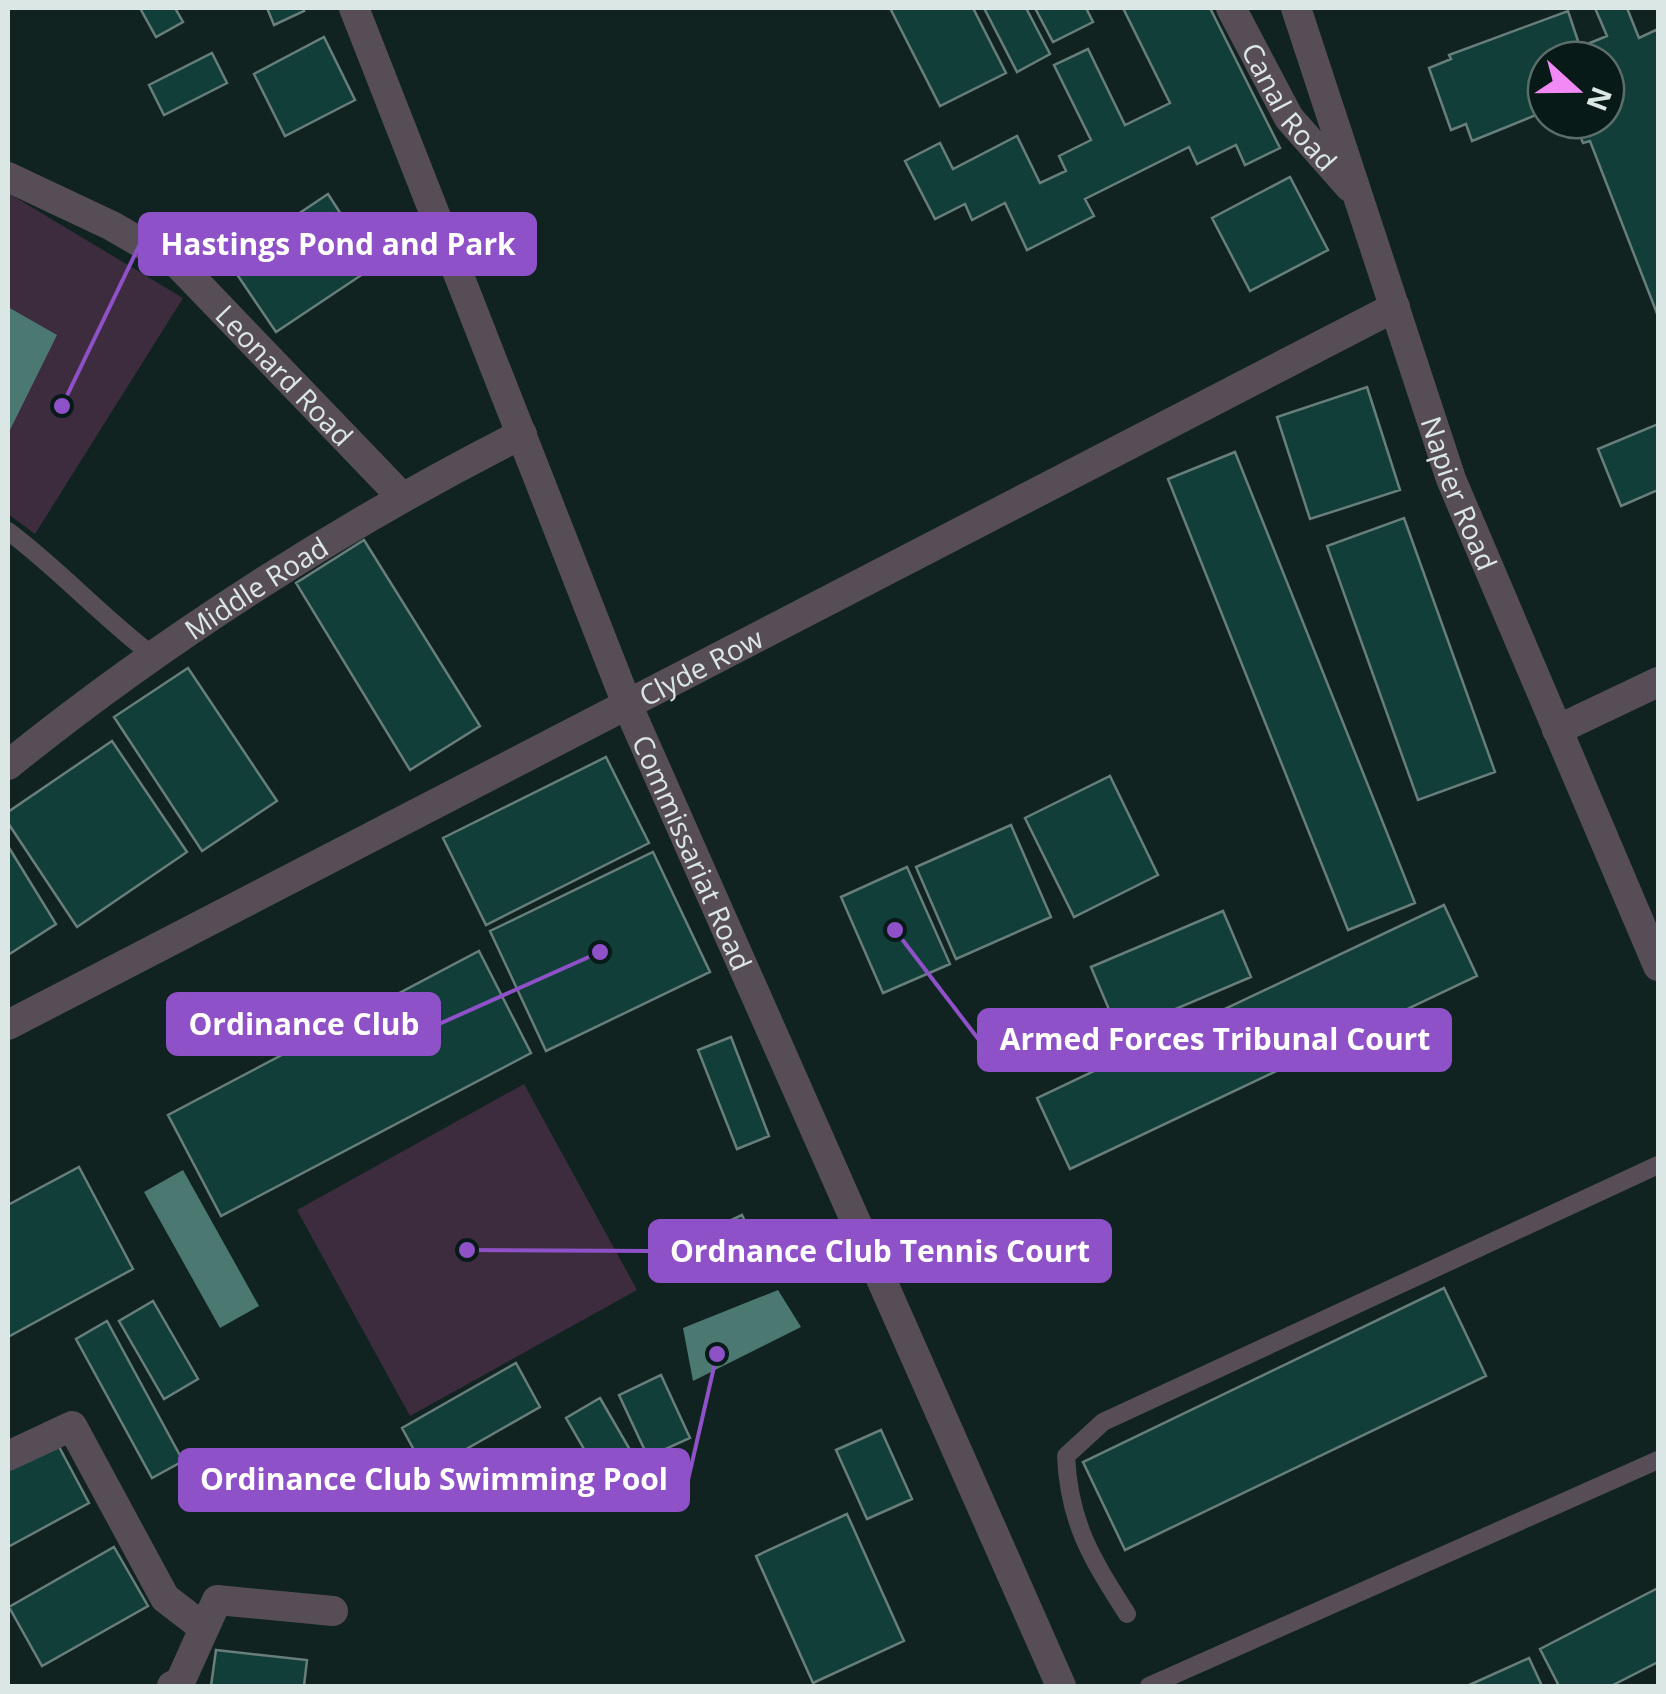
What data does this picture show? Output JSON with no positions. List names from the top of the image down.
{
  "streets": {
    "street": [
      "Canal Road",
      "Leonard Road",
      "Napier Road",
      "Middle Road",
      "Clyde Row",
      "Commissariat Road"
    ]
  },
  "crossings": [
    ["Canal Road", "Napier Road"],
    ["Leonard Road", "Middle Road"],
    ["Napier Road", "Clyde Row"],
    ["Middle Road", "Commissariat Road"],
    ["Clyde Row", "Commissariat Road"]
  ],
  "places": [
    "Hastings Pond and Park",
    "Armed Forces Tribunal Court",
    "Ordinance Club",
    "Ordnance Club Tennis Court",
    "Ordinance Club Swimming Pool"
  ],
  "north": "right"
}
